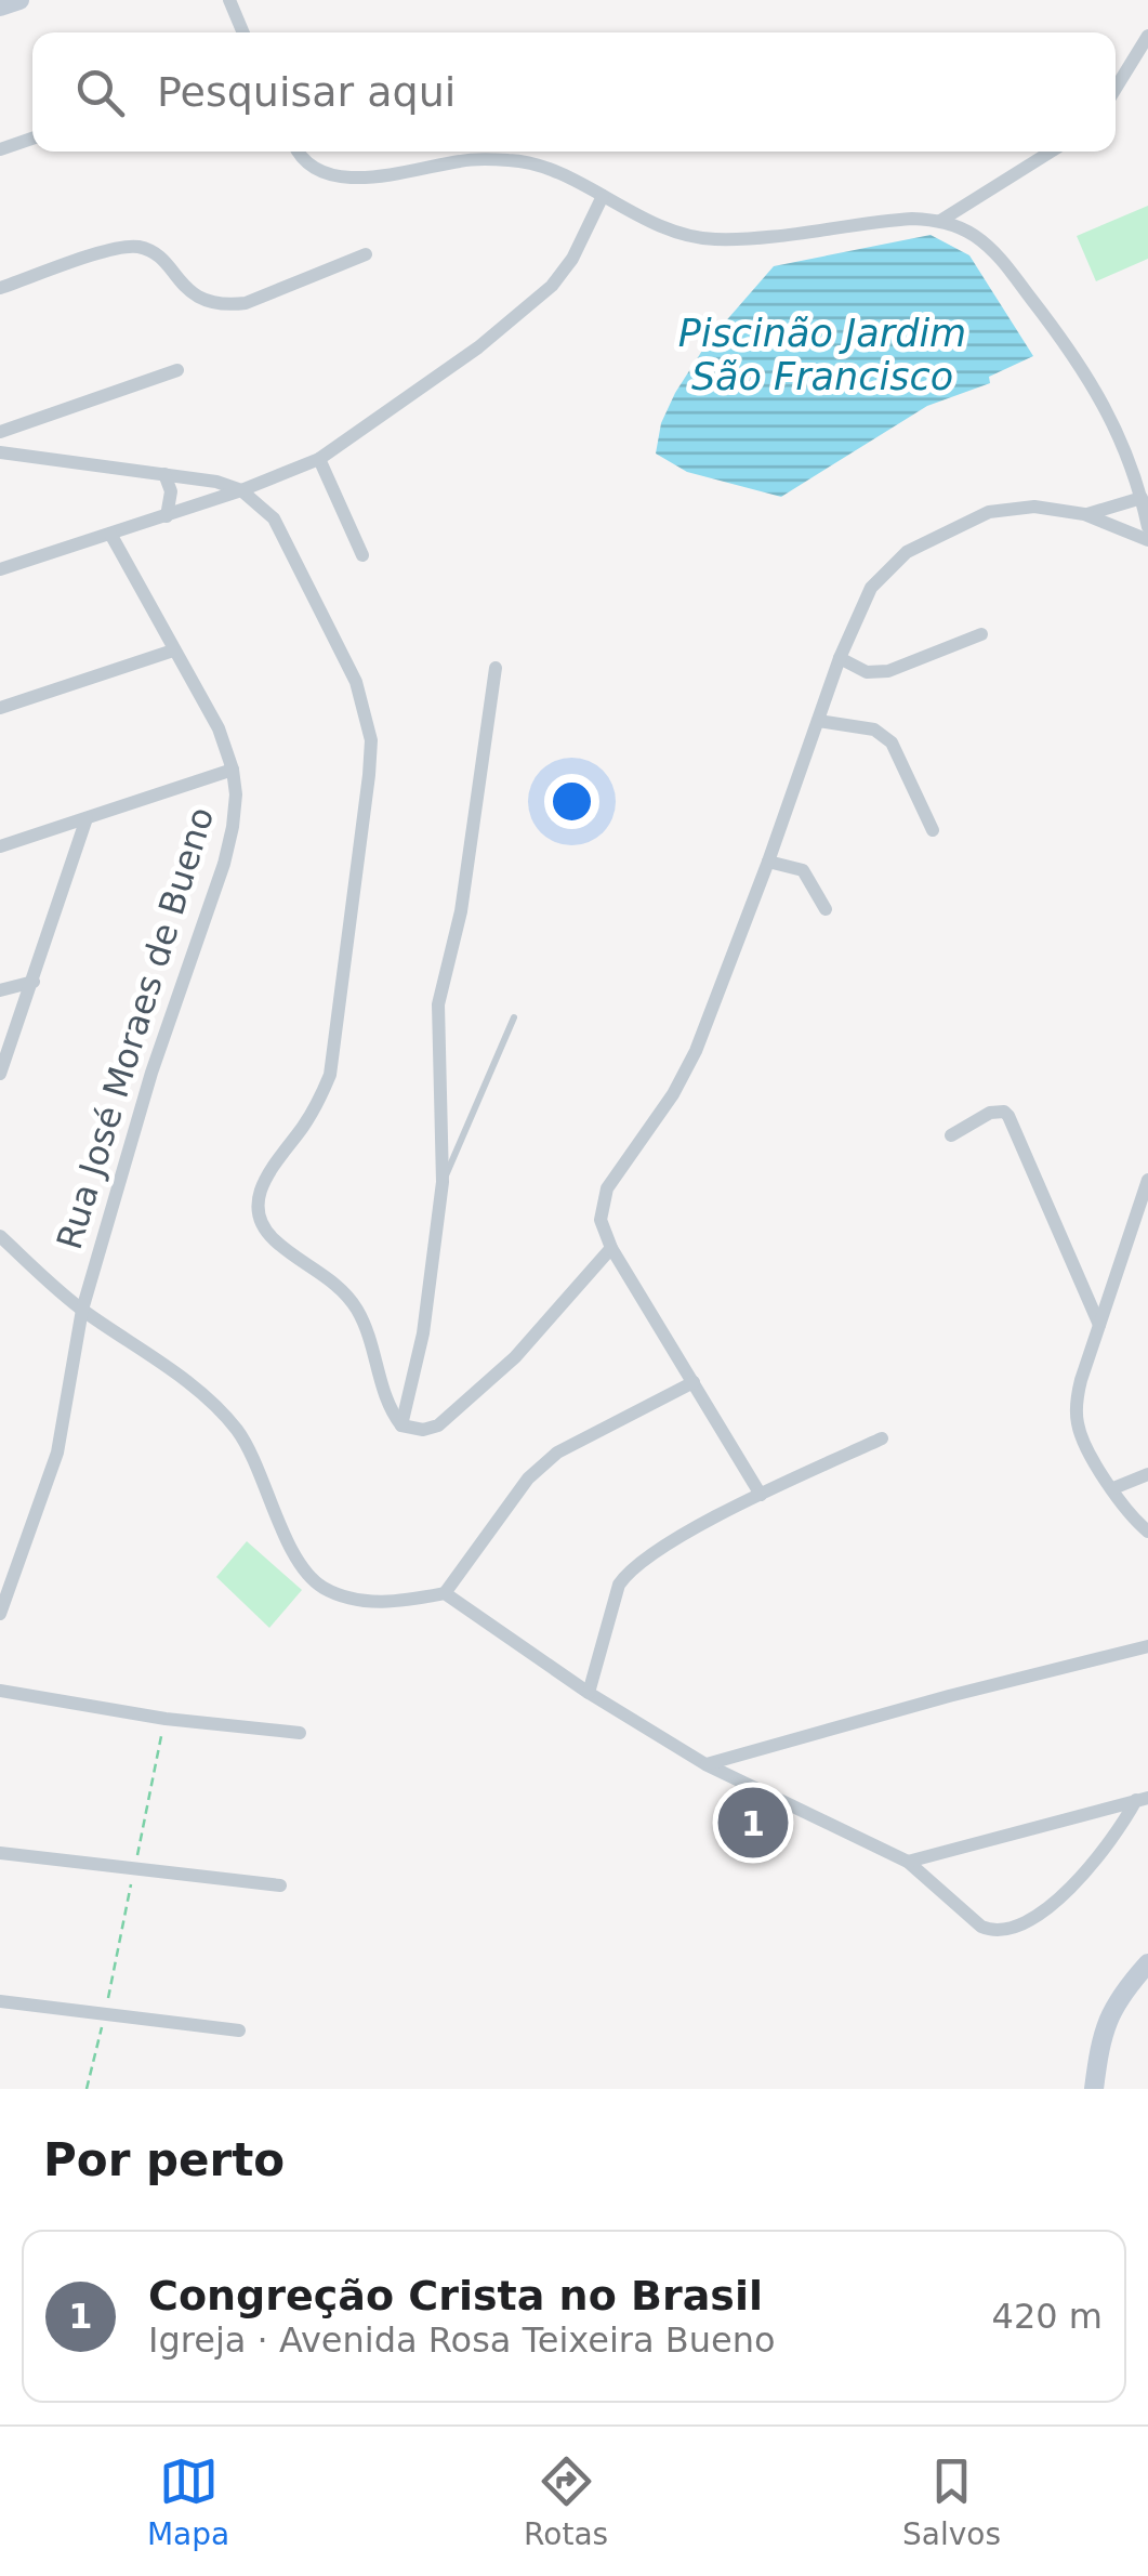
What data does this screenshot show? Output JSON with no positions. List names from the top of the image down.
{
  "streets": {
    "street": ["Rua José Moraes de Bueno"]
  },
  "water": ["Piscinão Jardim São Francisco"],
  "page": {
    "search": "Pesquisar aqui",
    "pins": "1",
    "heading": "Por perto",
    "list": [
      {
        "mark": "1",
        "name": "Congreção Crista no Brasil",
        "note": "Igreja · Avenida Rosa Teixeira Bueno",
        "value": "420 m"
      }
    ],
    "nav": ["Mapa", "Rotas", "Salvos"]
  }
}
